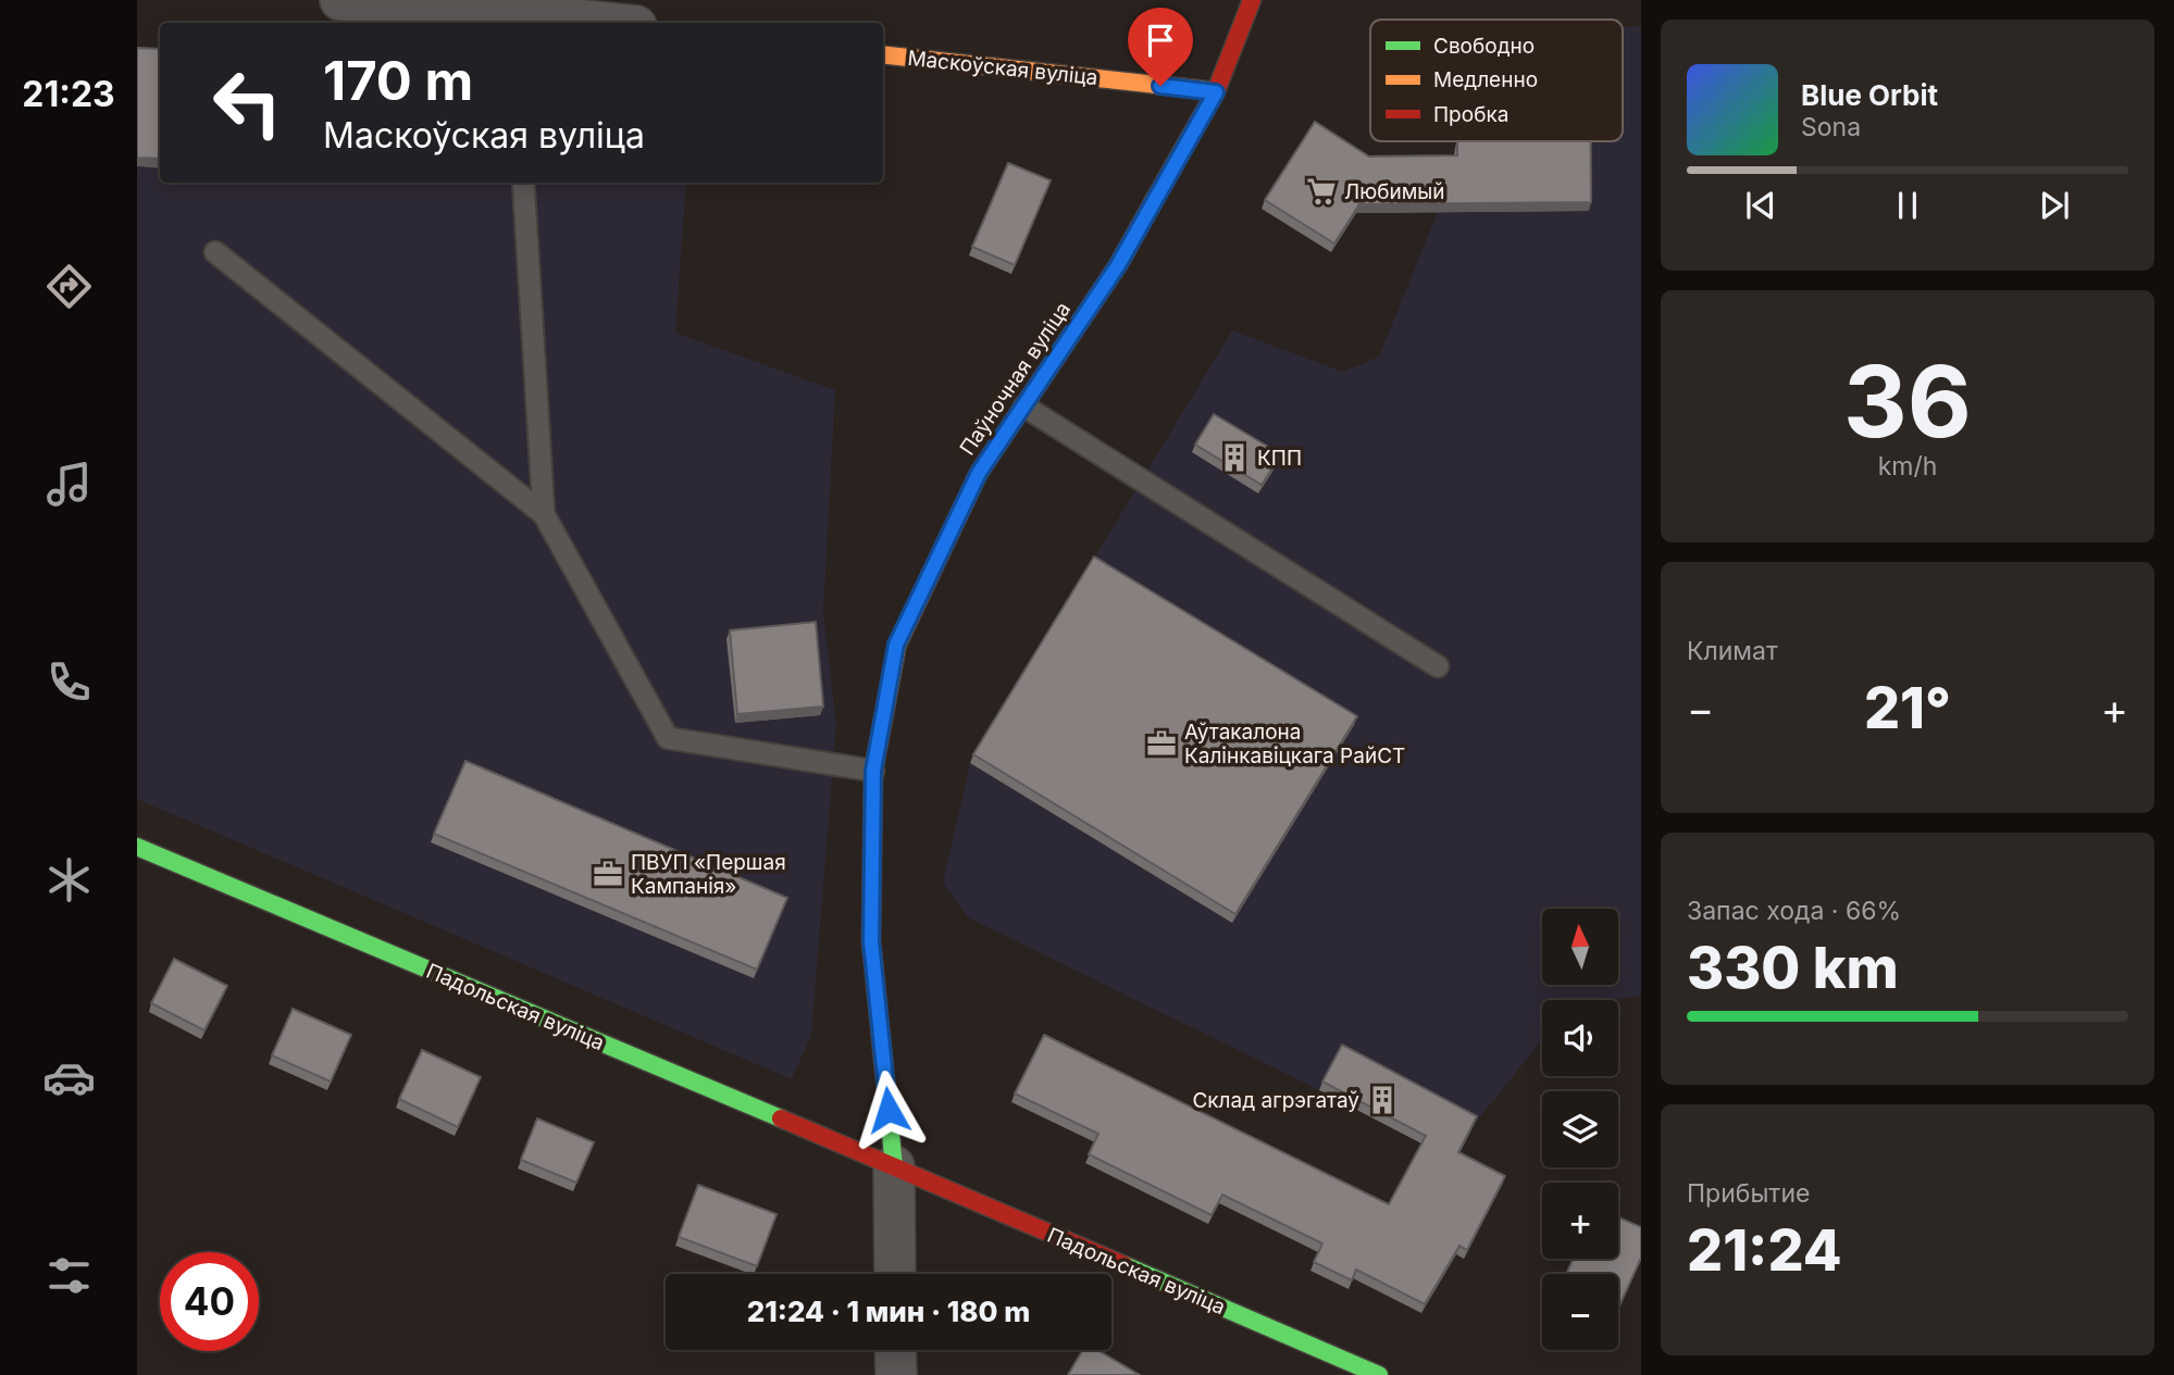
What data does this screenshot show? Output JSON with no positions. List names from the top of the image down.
{
  "streets": {
    "street": ["Маскоўская вуліца", "Паўночная вуліца", "Падольская вуліца"]
  },
  "crossings": [
    ["Маскоўская вуліца", "Паўночная вуліца"],
    ["Паўночная вуліца", "Падольская вуліца"]
  ],
  "places": {
    "supermarket": ["Любимый"],
    "building": ["КПП", "Склад агрэгатаў"],
    "office": ["Аўтакалона Калінкавіцкага РайСТ", "ПВУП «Першая Кампанія»"]
  },
  "legend": ["Свободно", "Медленно", "Пробка"],
  "north": "top",
  "page": {
    "tabs": "21:23",
    "turn": ["170 m", "Маскоўская вуліца"],
    "song": ["Blue Orbit", "Sona"],
    "tile": [
      ["36", "km/h"],
      "Климат",
      ["Запас хода · 66%", "330 km"],
      ["Прибытие", "21:24"]
    ],
    "heat": ["−", "21°", "+"],
    "map_buttons": ["+", "−"],
    "limit": "40",
    "trip": "21:24 · 1 мин · 180 m"
  }
}
